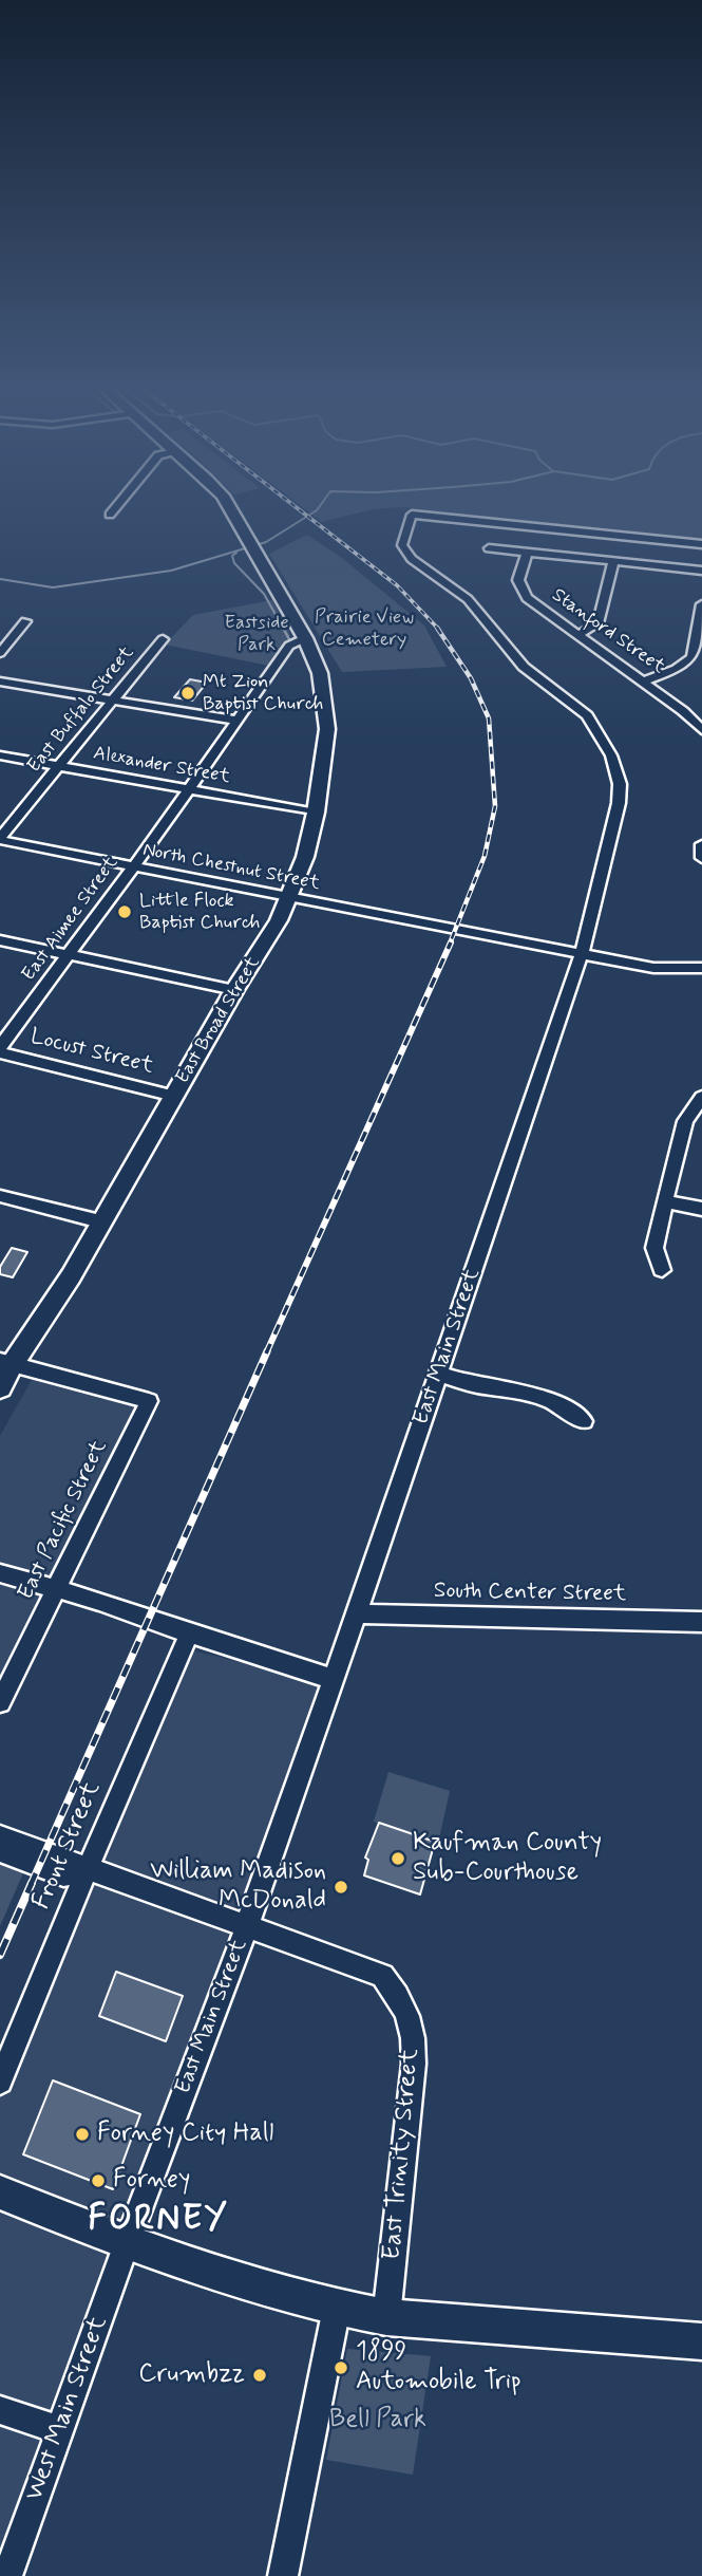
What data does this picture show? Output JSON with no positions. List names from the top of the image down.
{
  "streets": {
    "main road": ["East Broad Street"],
    "street": [
      "Stanford Street",
      "East Buffalo Street",
      "Alexander Street",
      "North Chestnut Street",
      "East Aimee Street",
      "Locust Street",
      "East Main Street",
      "East Pacific Street",
      "South Center Street",
      "Front Street",
      "East Trinity Street",
      "West Main Street"
    ]
  },
  "crossings": [
    ["East Buffalo Street", "Alexander Street"],
    ["East Buffalo Street", "North Chestnut Street"],
    ["Alexander Street", "East Aimee Street"],
    ["Alexander Street", "East Broad Street"],
    ["North Chestnut Street", "East Aimee Street"],
    ["North Chestnut Street", "East Broad Street"],
    ["North Chestnut Street", "East Main Street"],
    ["East Aimee Street", "East Broad Street"],
    ["East Aimee Street", "Locust Street"],
    ["East Broad Street", "Locust Street"],
    ["East Broad Street", "East Pacific Street"],
    ["East Main Street", "South Center Street"],
    ["East Main Street", "East Trinity Street"],
    ["East Main Street", "West Main Street"]
  ],
  "districts": ["FORNEY"],
  "parks": ["Prairie View Cemetery", "Eastside Park", "Bell Park"],
  "places": [
    "Mt Zion Baptist Church",
    "Little Flock Baptist Church",
    "Kaufman County Sub-Courthouse",
    "William Madison McDonald",
    "Forney City Hall",
    "Forney",
    "1899 Automobile Trip",
    "Crumbzz"
  ]
}
